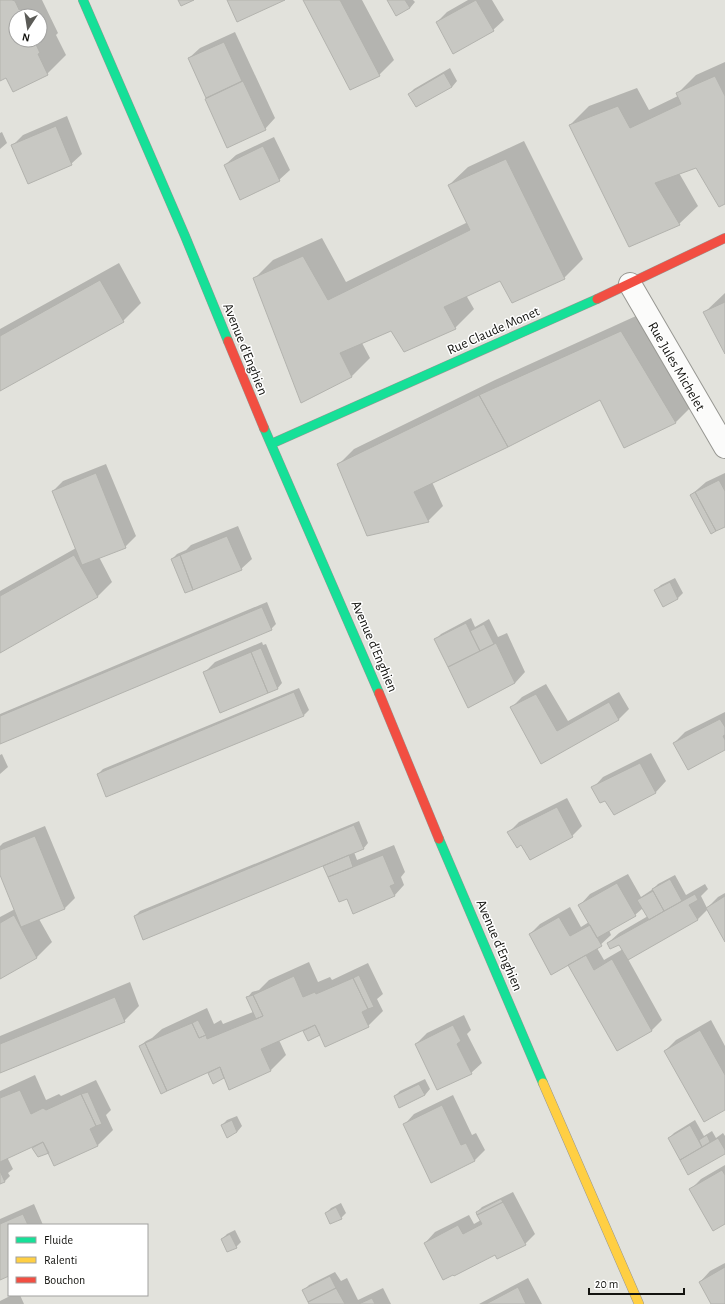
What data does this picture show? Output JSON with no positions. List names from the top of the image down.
{
  "streets": {
    "main road": ["Rue Claude Monet", "Avenue d'Enghien"],
    "street": ["Rue Jules Michelet"]
  },
  "crossings": [
    ["Rue Claude Monet", "Avenue d'Enghien"],
    ["Rue Claude Monet", "Rue Jules Michelet"]
  ],
  "legend": ["Fluide", "Ralenti", "Bouchon"],
  "scale_bar": "20 m",
  "north": "bottom"
}
